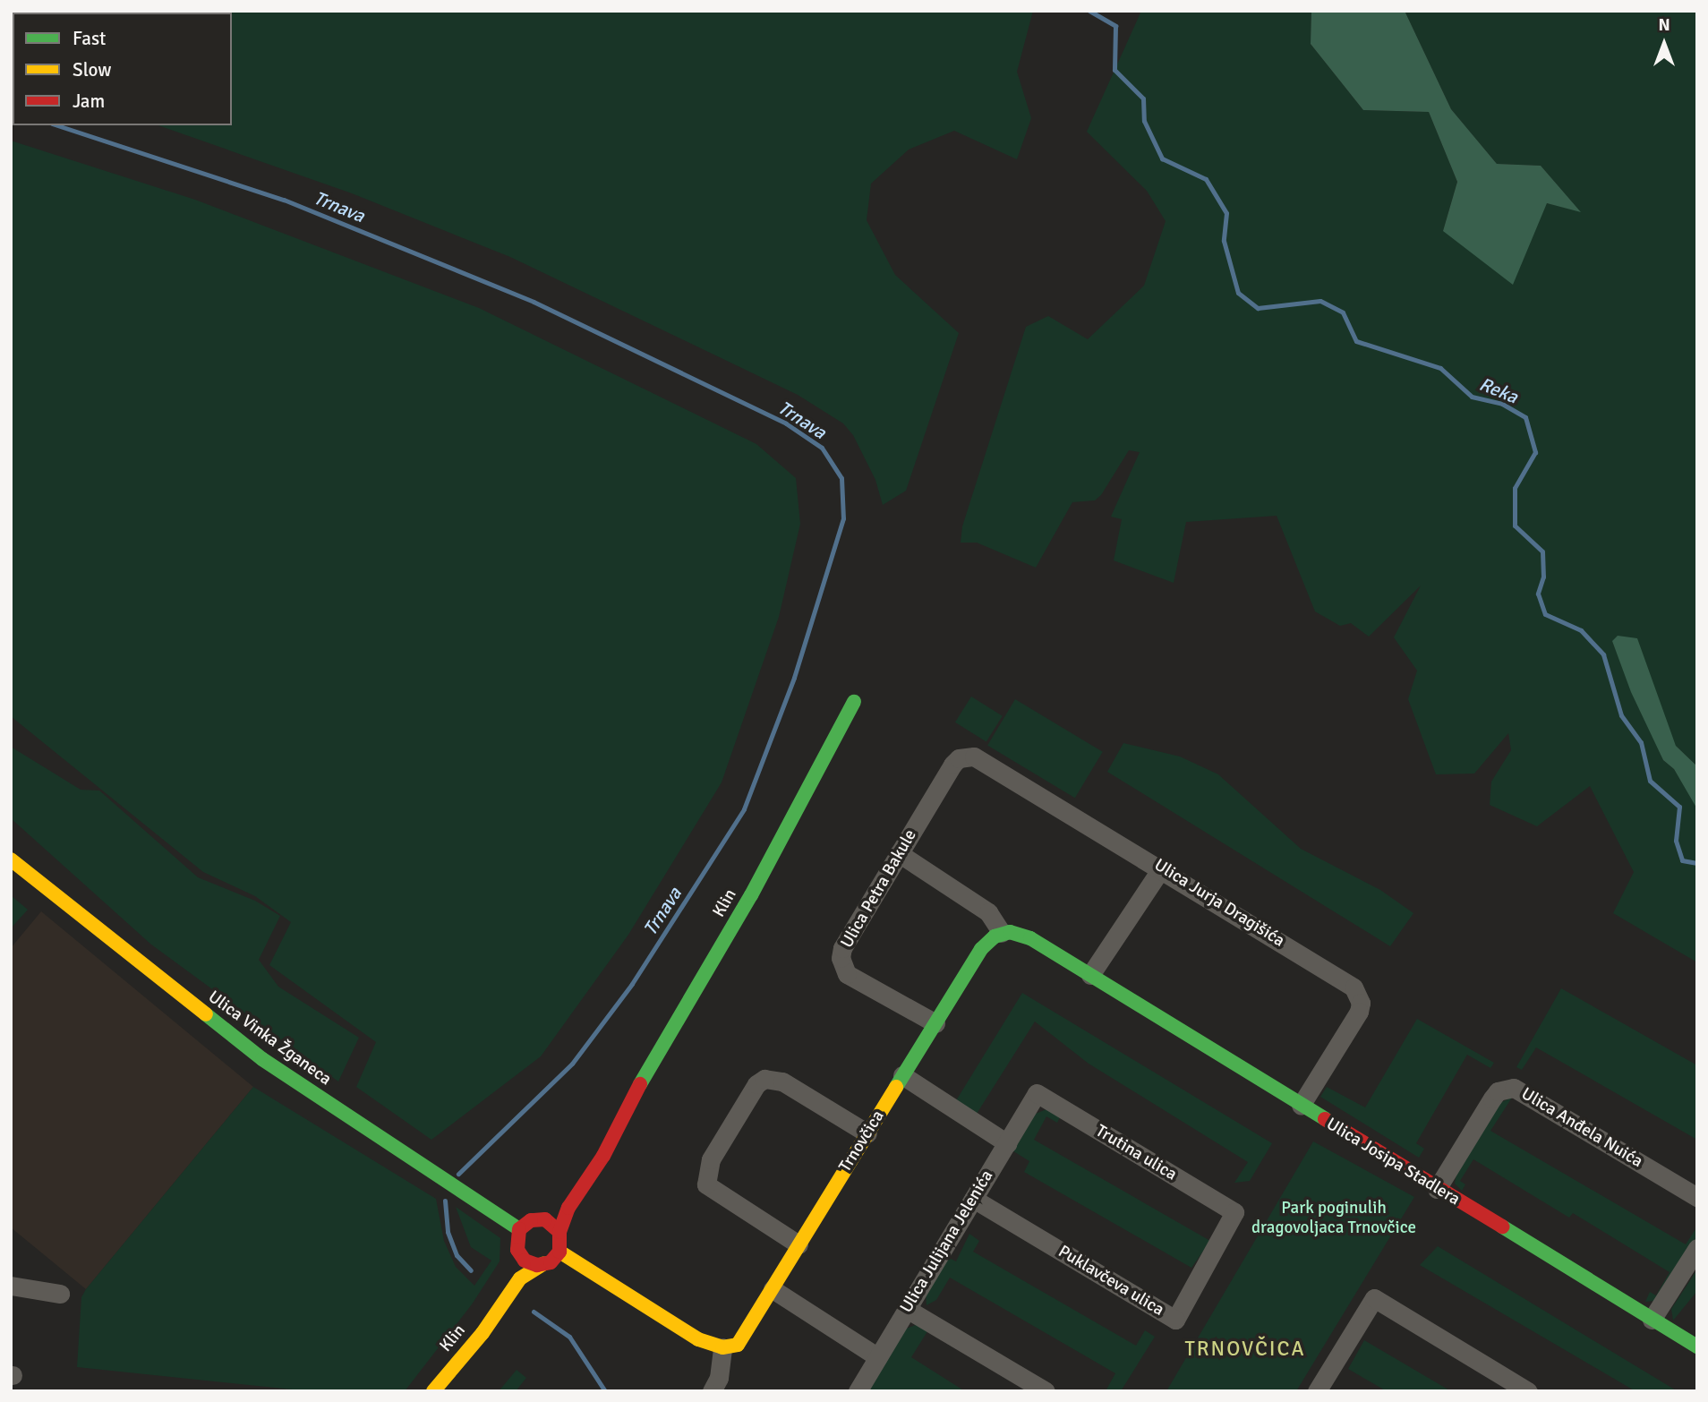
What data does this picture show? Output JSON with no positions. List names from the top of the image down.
{
  "streets": {
    "street": [
      "Ulica Petra Bakule",
      "Klin",
      "Ulica Jurja Dragišića",
      "Ulica Vinka Žganeca",
      "Ulica Anđela Nuića",
      "Trnovčica",
      "Trutina ulica",
      "Ulica Josipa Stadlera",
      "Ulica Julijana Jelenića",
      "Puklavčeva ulica"
    ]
  },
  "crossings": [
    ["Ulica Petra Bakule", "Ulica Jurja Dragišića"],
    ["Ulica Petra Bakule", "Trnovčica"],
    ["Klin", "Ulica Vinka Žganeca"],
    ["Ulica Jurja Dragišića", "Ulica Josipa Stadlera"],
    ["Ulica Anđela Nuića", "Ulica Josipa Stadlera"],
    ["Trnovčica", "Ulica Josipa Stadlera"],
    ["Trutina ulica", "Ulica Julijana Jelenića"],
    ["Trutina ulica", "Puklavčeva ulica"],
    ["Ulica Julijana Jelenića", "Puklavčeva ulica"]
  ],
  "districts": ["TRNOVČICA"],
  "water": ["Trnava", "Reka"],
  "parks": ["Park poginulih dragovoljaca Trnovčice"],
  "legend": ["Fast", "Slow", "Jam"],
  "north": "top"
}
